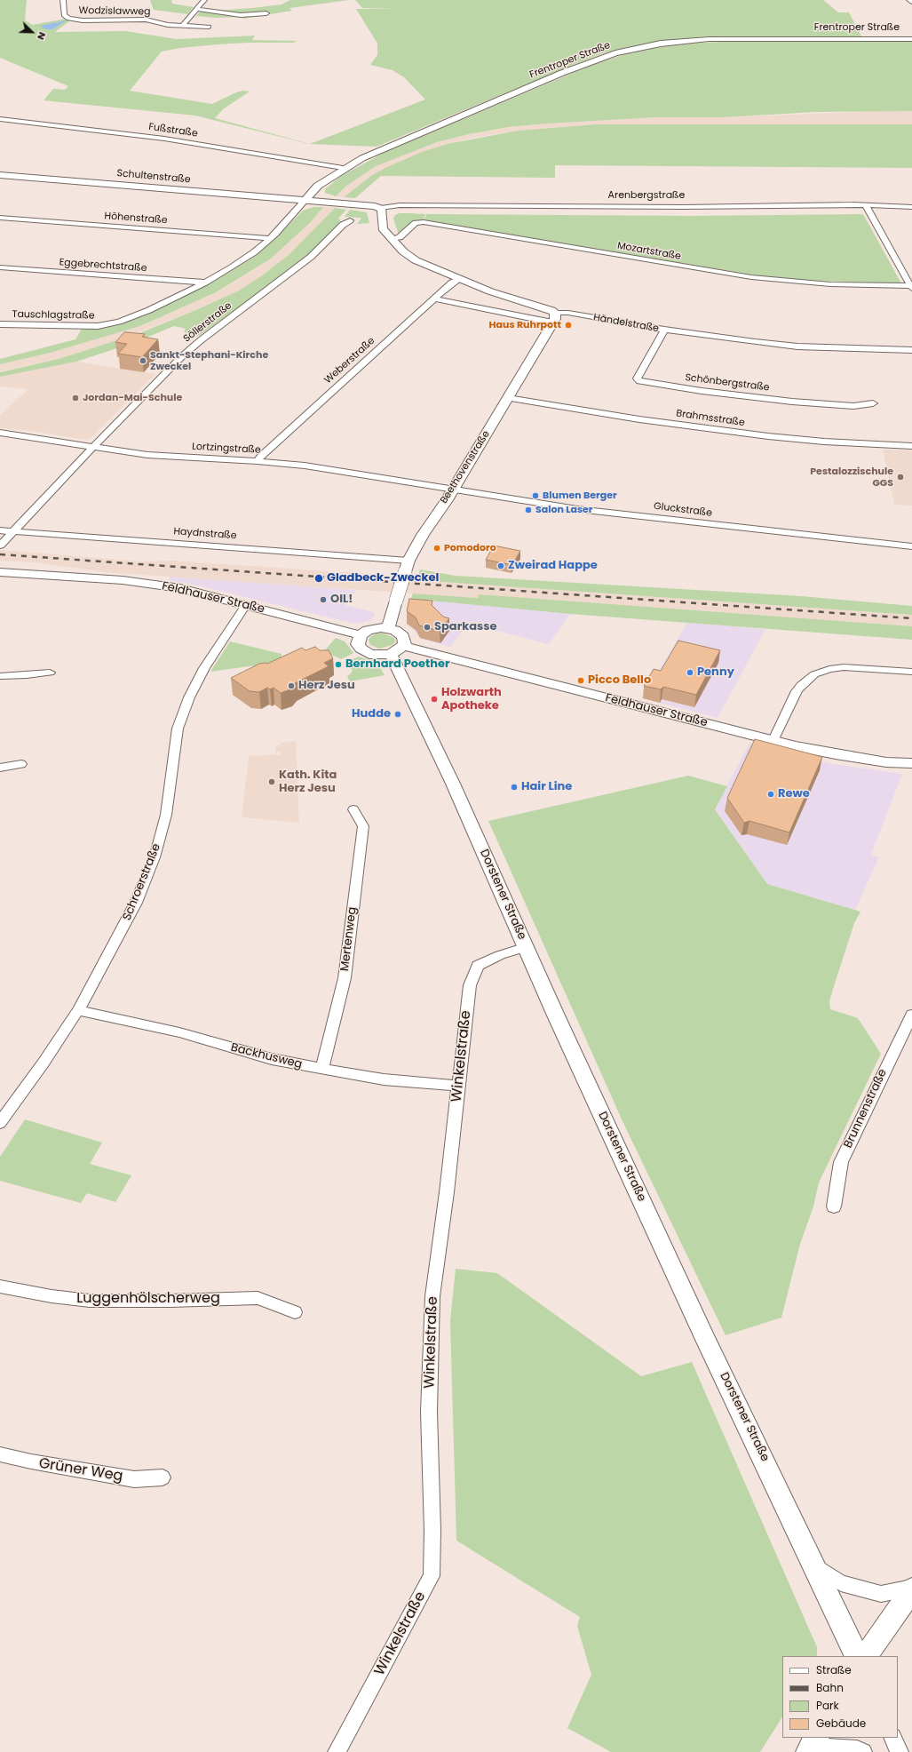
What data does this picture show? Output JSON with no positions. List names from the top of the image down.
{
  "streets": {
    "street": [
      "Wodzislawweg",
      "Frentroper Straße",
      "Fußstraße",
      "Schultenstraße",
      "Arenbergstraße",
      "Höhenstraße",
      "Mozartstraße",
      "Eggebrechtstraße",
      "Tauschlagstraße",
      "Söllerstraße",
      "Händelstraße",
      "Weberstraße",
      "Schönbergstraße",
      "Brahmsstraße",
      "Lortzingstraße",
      "Beethovenstraße",
      "Gluckstraße",
      "Haydnstraße",
      "Feldhauser Straße",
      "Schroerstraße",
      "Dorstener Straße",
      "Mertenweg",
      "Backhusweg",
      "Winkelstraße",
      "Brunnenstraße",
      "Luggenhölscherweg",
      "Grüner Weg"
    ]
  },
  "crossings": [
    ["Frentroper Straße", "Fußstraße"],
    ["Frentroper Straße", "Schultenstraße"],
    ["Frentroper Straße", "Arenbergstraße"],
    ["Frentroper Straße", "Tauschlagstraße"],
    ["Schultenstraße", "Arenbergstraße"],
    ["Schultenstraße", "Tauschlagstraße"],
    ["Arenbergstraße", "Tauschlagstraße"],
    ["Arenbergstraße", "Händelstraße"],
    ["Höhenstraße", "Tauschlagstraße"],
    ["Mozartstraße", "Händelstraße"],
    ["Eggebrechtstraße", "Tauschlagstraße"],
    ["Söllerstraße", "Lortzingstraße"],
    ["Söllerstraße", "Haydnstraße"],
    ["Händelstraße", "Weberstraße"],
    ["Händelstraße", "Schönbergstraße"],
    ["Händelstraße", "Beethovenstraße"],
    ["Weberstraße", "Lortzingstraße"],
    ["Brahmsstraße", "Beethovenstraße"],
    ["Lortzingstraße", "Beethovenstraße"],
    ["Lortzingstraße", "Gluckstraße"],
    ["Beethovenstraße", "Gluckstraße"],
    ["Beethovenstraße", "Haydnstraße"],
    ["Beethovenstraße", "Dorstener Straße"],
    ["Feldhauser Straße", "Schroerstraße"],
    ["Feldhauser Straße", "Dorstener Straße"],
    ["Schroerstraße", "Backhusweg"],
    ["Dorstener Straße", "Winkelstraße"],
    ["Mertenweg", "Backhusweg"],
    ["Backhusweg", "Winkelstraße"]
  ],
  "places": [
    "Haus Ruhrpott",
    "Sankt-Stephani-Kirche Zweckel",
    "Jordan-Mai-Schule",
    "Pestalozzischule GGS",
    "Blumen Berger",
    "Salon Laser",
    "Pomodoro",
    "Zweirad Happe",
    "Gladbeck-Zweckel",
    "OIL!",
    "Sparkasse",
    "Bernhard Poether",
    "Penny",
    "Picco Bello",
    "Herz Jesu",
    "Holzwarth Apotheke",
    "Hudde",
    "Kath. Kita Herz Jesu",
    "Hair Line",
    "Rewe"
  ],
  "legend": [
    "Straße",
    "Bahn",
    "Park",
    "Gebäude"
  ],
  "north": "bottom right"
}
